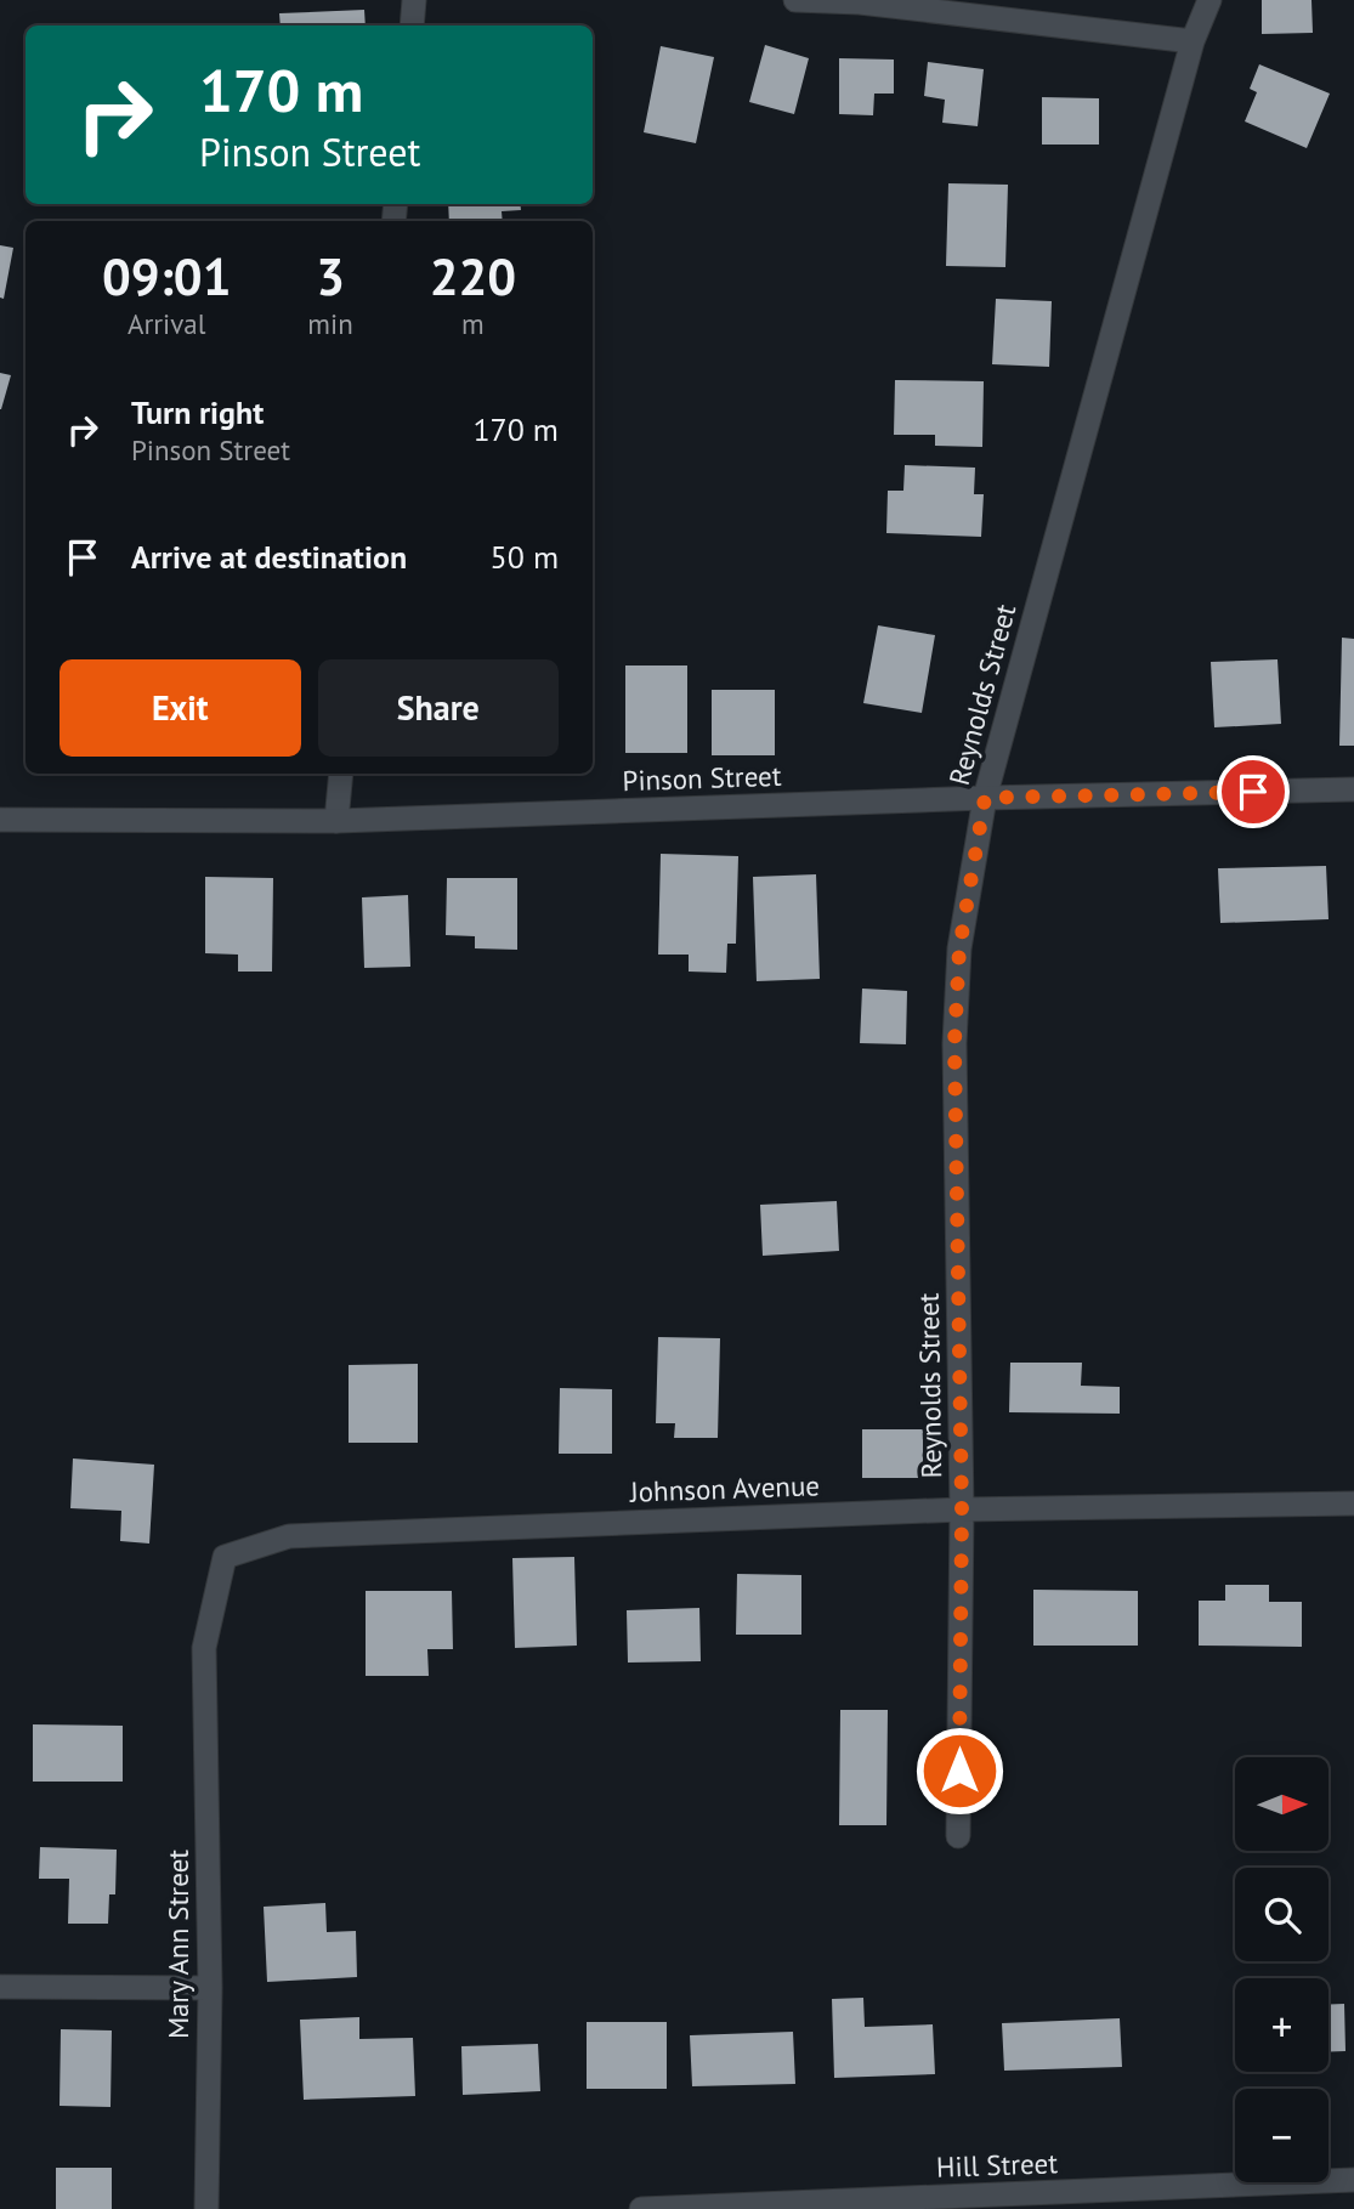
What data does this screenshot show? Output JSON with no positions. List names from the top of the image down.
{
  "streets": {
    "street": [
      "Reynolds Street",
      "Pinson Street",
      "Johnson Avenue",
      "Mary Ann Street",
      "Hill Street"
    ]
  },
  "crossings": [
    ["Reynolds Street", "Pinson Street"],
    ["Reynolds Street", "Johnson Avenue"],
    ["Johnson Avenue", "Mary Ann Street"]
  ],
  "north": "right",
  "page": {
    "turn": ["170 m", "Pinson Street"],
    "eta": [
      "09:01",
      "Arrival",
      "3",
      "min",
      "220",
      "m"
    ],
    "list": [
      {
        "name": "Turn right",
        "note": "Pinson Street",
        "value": "170 m"
      },
      {
        "name": "Arrive at destination",
        "value": "50 m"
      }
    ],
    "buttons": ["Exit", "Share"],
    "map_buttons": ["+", "−"]
  }
}
